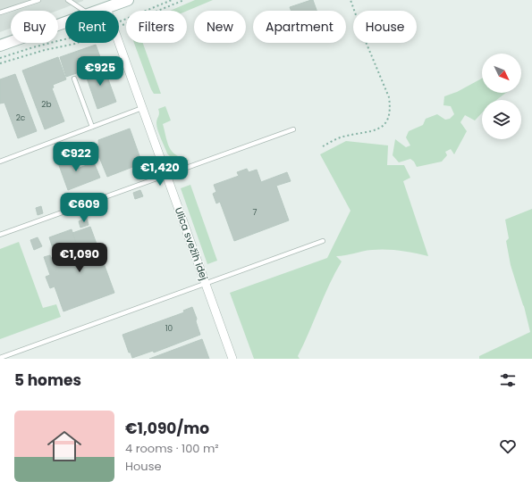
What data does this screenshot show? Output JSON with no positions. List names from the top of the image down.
{
  "streets": {
    "street": ["Ulica svežih idej"]
  },
  "house_numbers": [
    "2b",
    "2c",
    "7",
    "10"
  ],
  "north": "bottom right",
  "page": {
    "chip": [
      "Buy",
      "Rent",
      "Filters",
      "New",
      "Apartment",
      "House"
    ],
    "price": [
      "€925",
      "€922",
      "€1,420",
      "€609",
      "€1,090"
    ],
    "heading": "5 homes",
    "list": [
      {
        "name": "€1,090/mo",
        "note": "4 rooms · 100 m² · House"
      }
    ]
  }
}
